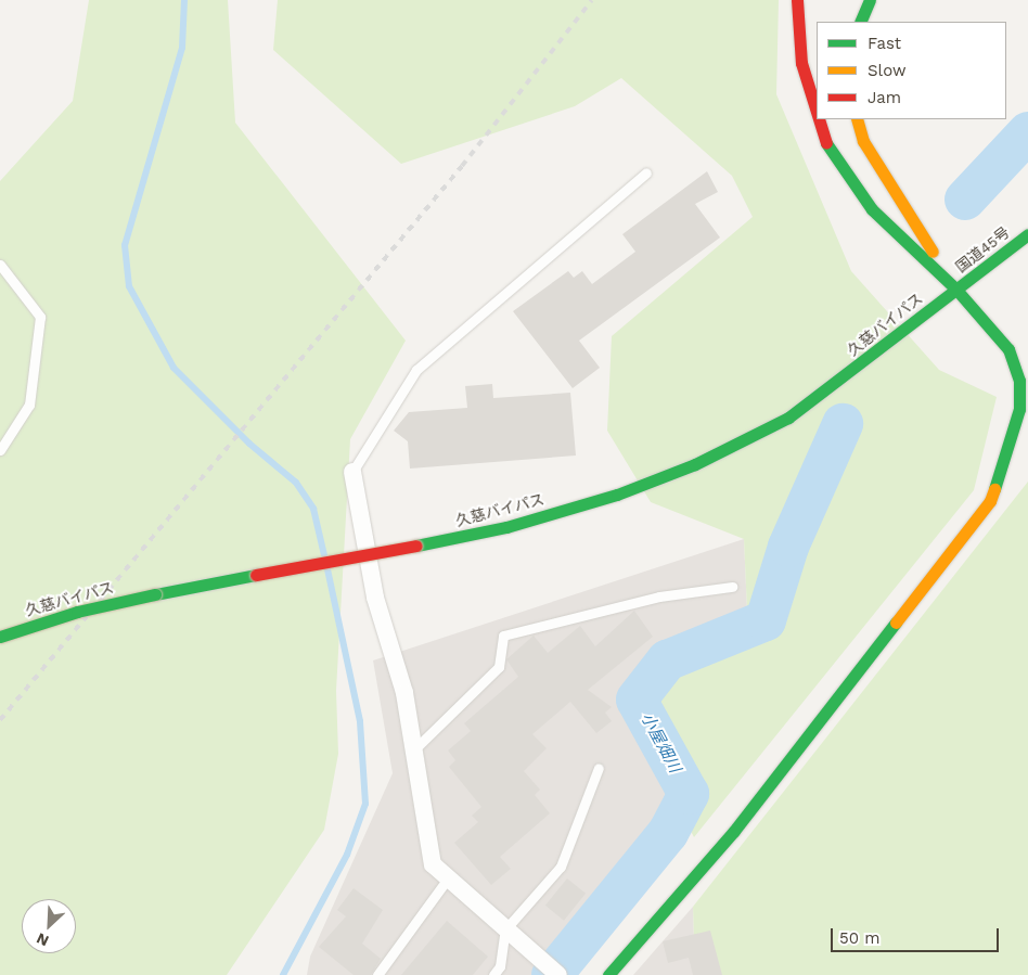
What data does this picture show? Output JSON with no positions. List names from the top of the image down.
{
  "streets": {
    "main road": ["国道45号", "久慈バイパス"]
  },
  "crossings": [
    ["国道45号", "久慈バイパス"]
  ],
  "water": ["小屋畑川"],
  "legend": ["Fast", "Slow", "Jam"],
  "scale_bar": "50 m",
  "north": "bottom left"
}
